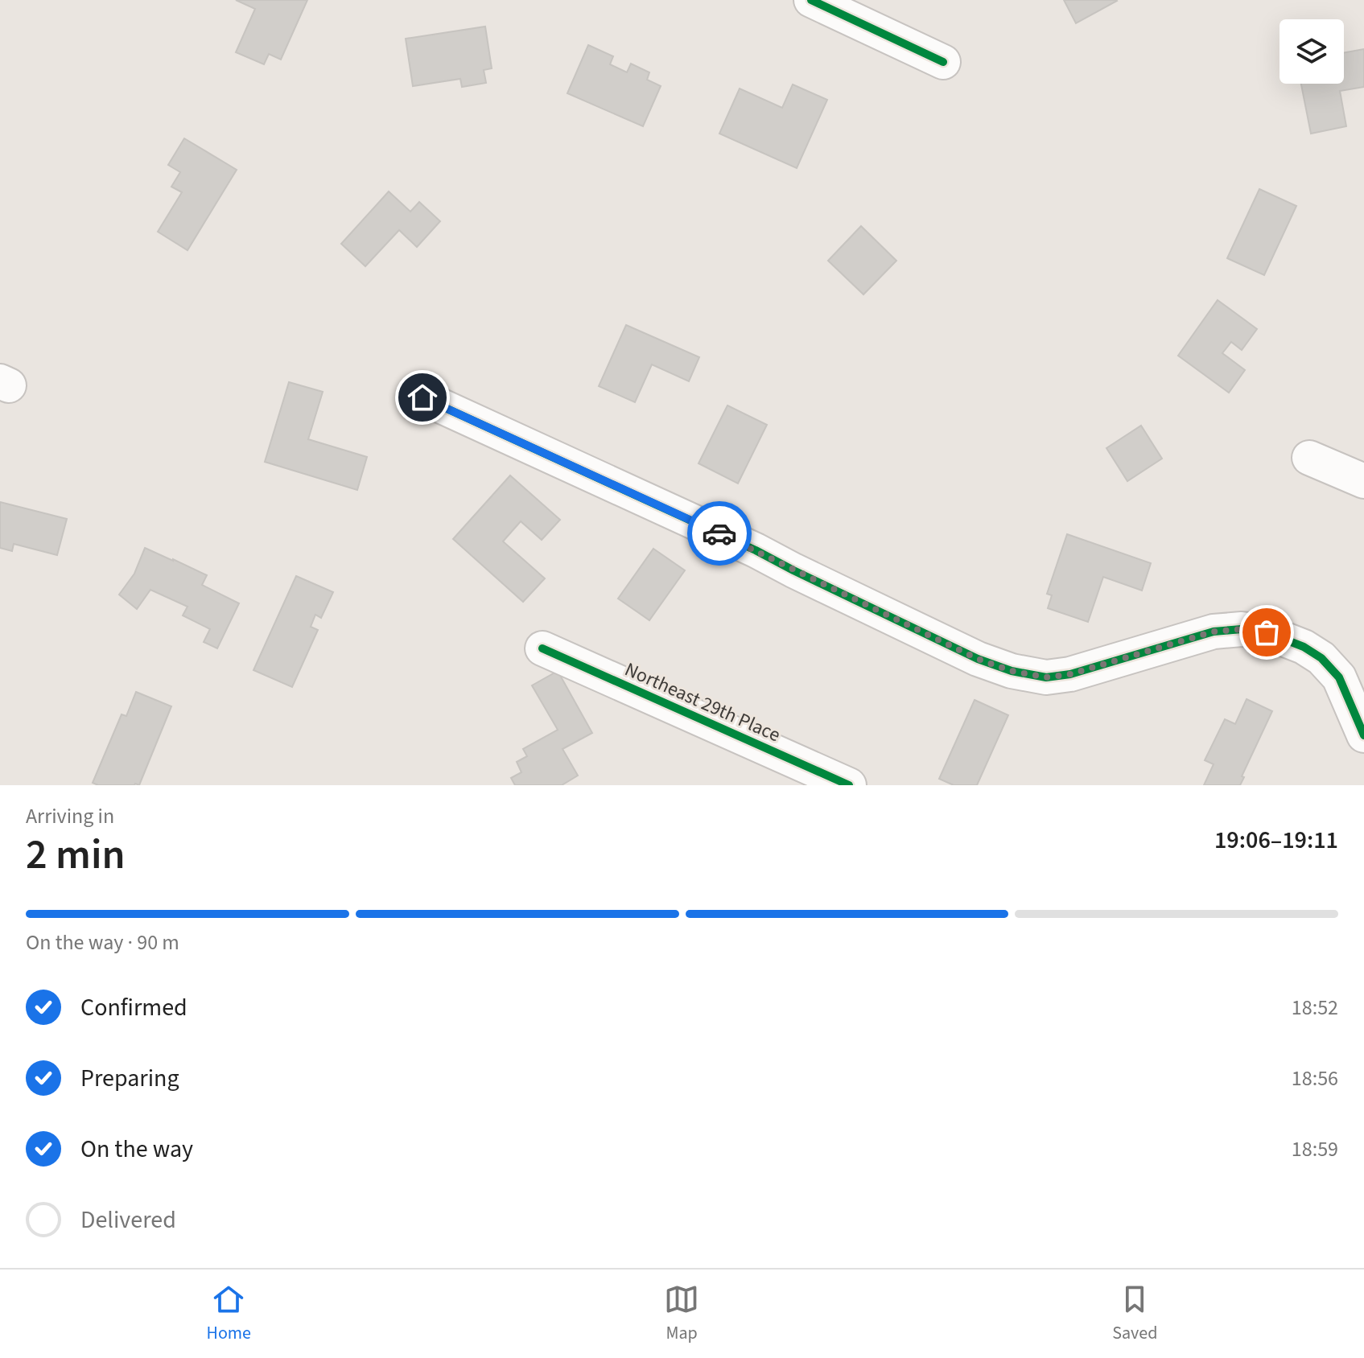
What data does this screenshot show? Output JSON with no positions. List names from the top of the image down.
{
  "streets": {
    "street": ["Northeast 29th Place"]
  },
  "page": {
    "heading": ["2 min", "Arriving in", "19:06–19:11"],
    "bar": "On the way · 90 m",
    "list": [
      ["Confirmed", "18:52"],
      ["Preparing", "18:56"],
      ["On the way", "18:59"],
      "Delivered"
    ],
    "tabs": ["Home", "Map", "Saved"]
  }
}
